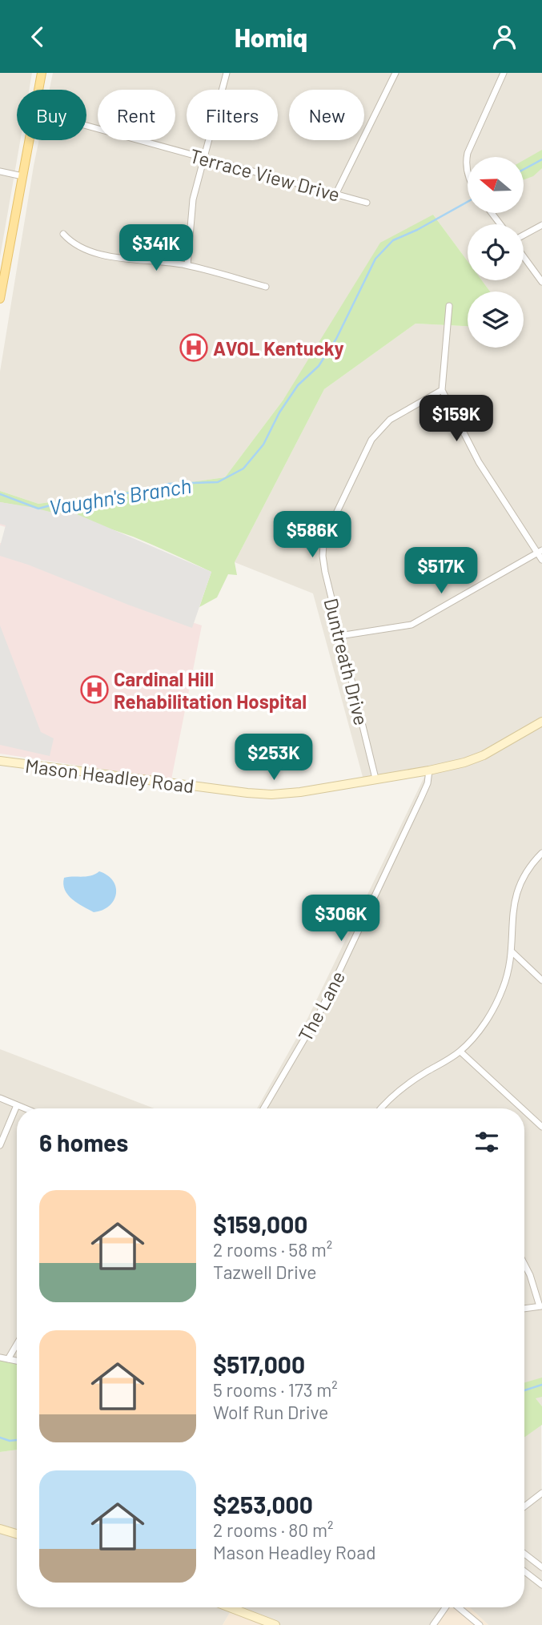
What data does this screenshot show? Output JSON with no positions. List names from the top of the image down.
{
  "streets": {
    "main road": ["Mason Headley Road"],
    "street": ["Terrace View Drive", "Duntreath Drive", "The Lane"]
  },
  "crossings": [
    ["Duntreath Drive", "Mason Headley Road"],
    ["Mason Headley Road", "The Lane"]
  ],
  "water": ["Vaughn's Branch"],
  "places": {
    "hospital": ["AVOL Kentucky", "Cardinal Hill Rehabilitation Hospital"]
  },
  "north": "left",
  "page": {
    "header": "Homiq",
    "chip": [
      "Buy",
      "Rent",
      "Filters",
      "New"
    ],
    "price": [
      "$341K",
      "$159K",
      "$586K",
      "$517K",
      "$253K",
      "$306K"
    ],
    "heading": "6 homes",
    "list": [
      {
        "name": "$159,000",
        "note": "2 rooms · 58 m² · Tazwell Drive"
      },
      {
        "name": "$517,000",
        "note": "5 rooms · 173 m² · Wolf Run Drive"
      },
      {
        "name": "$253,000",
        "note": "2 rooms · 80 m² · Mason Headley Road"
      }
    ]
  }
}
